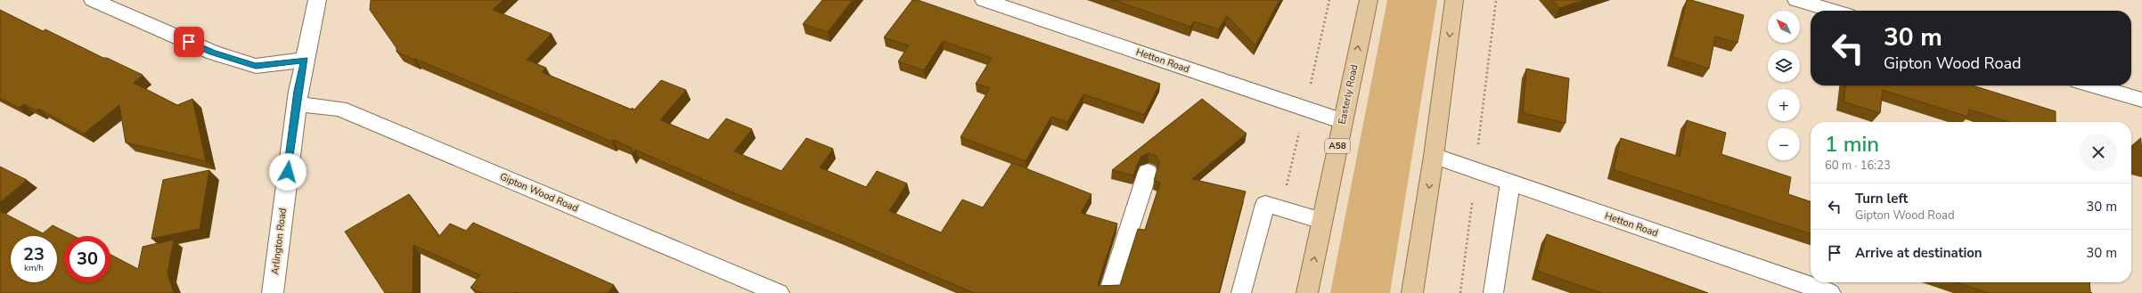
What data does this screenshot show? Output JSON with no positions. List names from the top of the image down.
{
  "streets": {
    "main road": ["Easterly Road", "A58"],
    "street": ["Hetton Road", "Gipton Wood Road", "Arlington Road"]
  },
  "crossings": [
    ["Hetton Road", "Easterly Road"],
    ["Gipton Wood Road", "Arlington Road"]
  ],
  "north": "top left",
  "page": {
    "map_buttons": ["+", "−"],
    "turn": ["30 m", "Gipton Wood Road"],
    "heading": ["1 min", "60 m · 16:23"],
    "list": [
      {
        "name": "Turn left",
        "note": "Gipton Wood Road",
        "value": "30 m"
      },
      {
        "name": "Arrive at destination",
        "value": "30 m"
      }
    ],
    "speed": "23 km/h",
    "limit": "30"
  }
}
